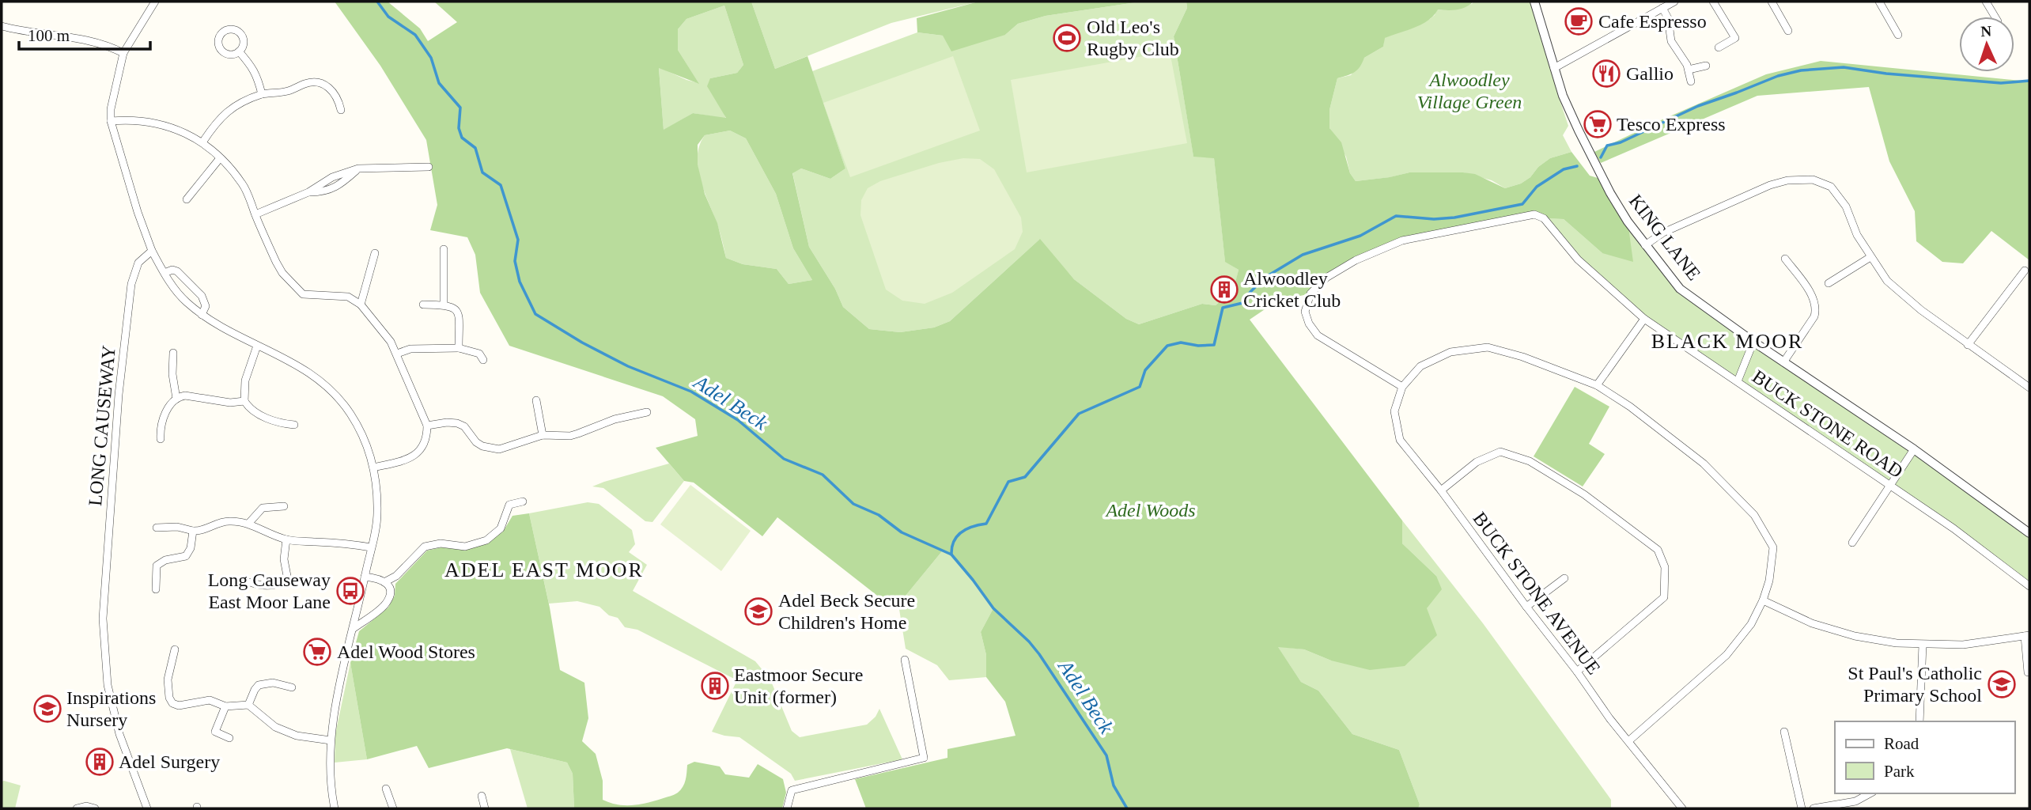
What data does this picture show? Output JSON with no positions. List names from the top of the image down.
{
  "streets": {
    "street": [
      "KING LANE",
      "BUCK STONE ROAD",
      "LONG CAUSEWAY",
      "BUCK STONE AVENUE"
    ]
  },
  "crossings": [
    ["BUCK STONE ROAD", "BUCK STONE AVENUE"]
  ],
  "districts": ["BLACK MOOR", "ADEL EAST MOOR"],
  "water": ["Adel Beck"],
  "parks": ["Alwoodley Village Green", "Adel Woods"],
  "places": {
    "cafe": ["Cafe Espresso"],
    "sports": ["Old Leo's Rugby Club"],
    "restaurant": ["Gallio"],
    "supermarket": ["Tesco Express", "Adel Wood Stores"],
    "building": ["Alwoodley Cricket Club", "Eastmoor Secure Unit (former)", "Adel Surgery"],
    "bus stop": ["Long Causeway East Moor Lane"],
    "school or university": ["Adel Beck Secure Children's Home", "St Paul's Catholic Primary School", "Inspirations Nursery"]
  },
  "legend": ["Road", "Park"],
  "scale_bar": "100 m",
  "north": "top"
}
